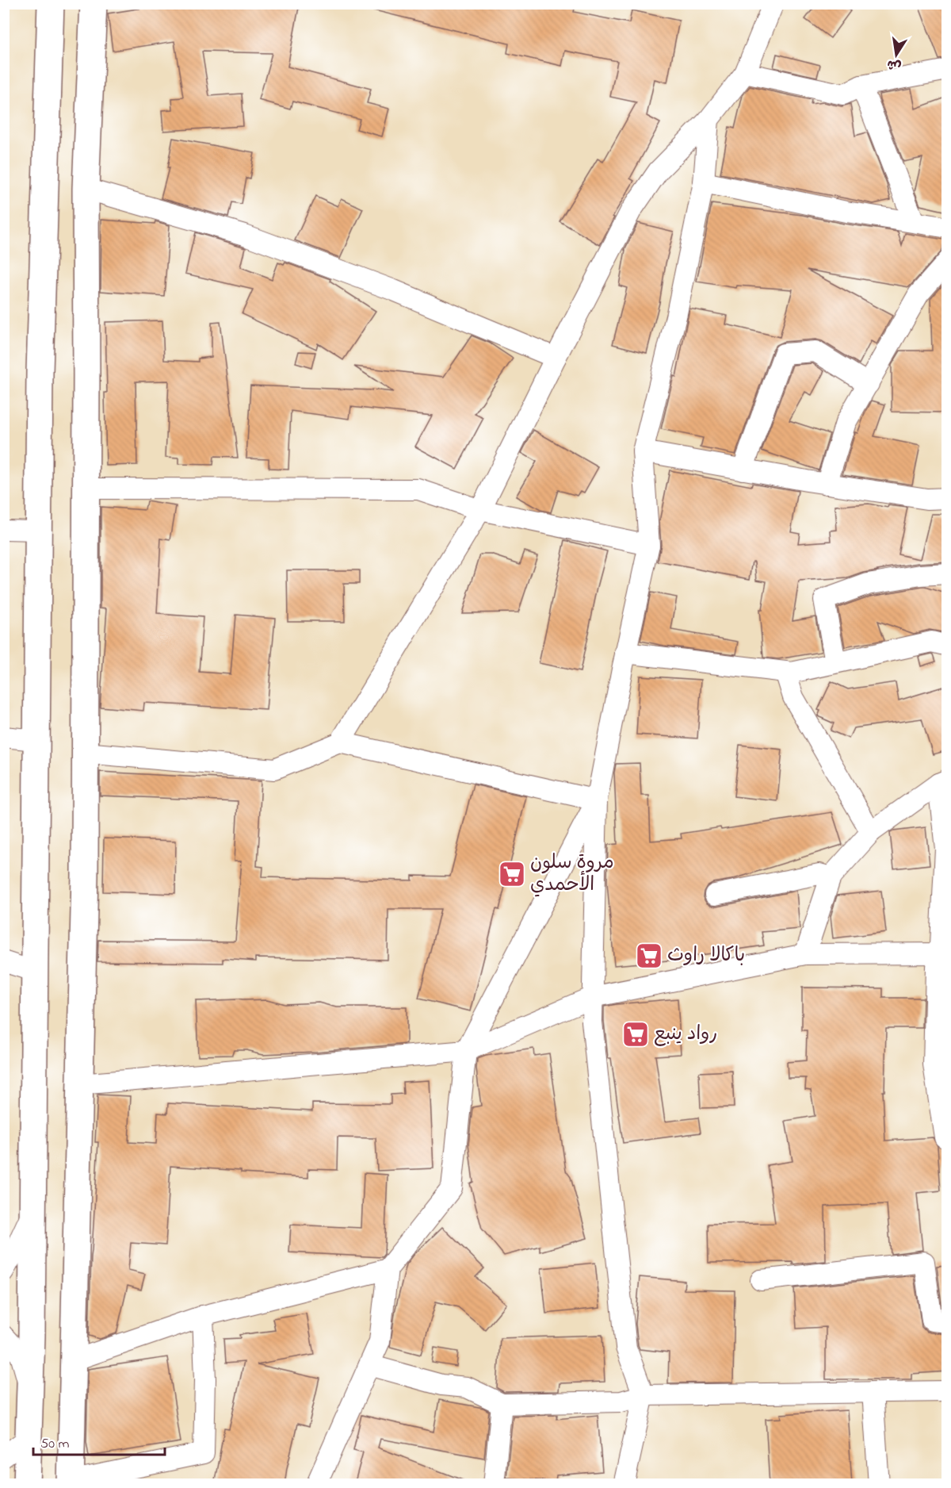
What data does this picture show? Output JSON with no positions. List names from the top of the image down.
{
  "places": {
    "supermarket": ["مروة سلون الأحمدي", "باكالا راوث", "رواد ينبع"]
  },
  "scale_bar": "50 m",
  "north": "bottom"
}
